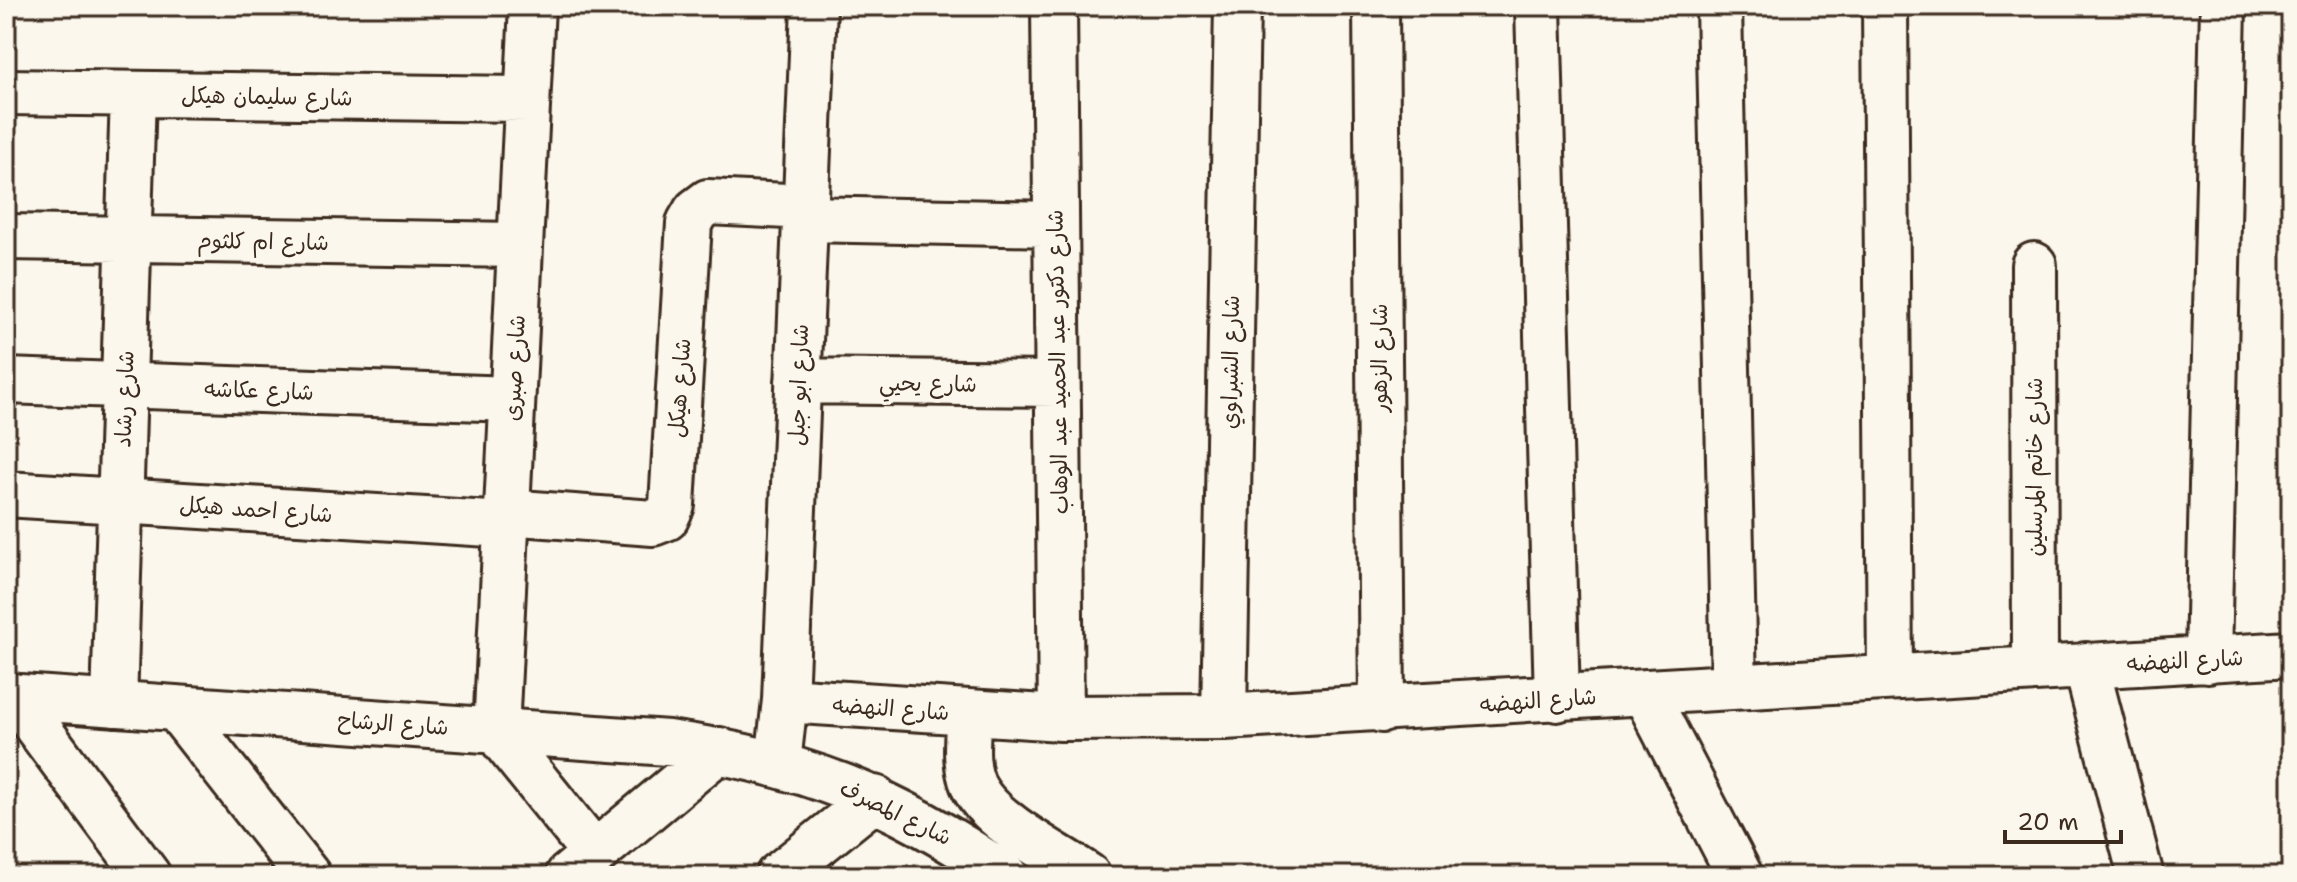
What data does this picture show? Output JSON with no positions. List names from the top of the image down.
{
  "streets": {
    "street": [
      "شارع سليمان هيكل",
      "شارع ام كلثوم",
      "شارع الزهور",
      "شارع دكتور عبد الحميد عبد الوهاب",
      "شارع الشبراوي",
      "شارع صبرى",
      "شارع يحيي",
      "شارع ابو جبل",
      "شارع هيكل",
      "شارع عكاشه",
      "شارع رشاد",
      "شارع خاتم المرسلين",
      "شارع احمد هيكل",
      "شارع النهضه",
      "شارع الرشاح",
      "شارع المصرف"
    ]
  },
  "crossings": [
    ["شارع سليمان هيكل", "شارع صبرى"],
    ["شارع سليمان هيكل", "شارع رشاد"],
    ["شارع ام كلثوم", "شارع صبرى"],
    ["شارع ام كلثوم", "شارع رشاد"],
    ["شارع الزهور", "شارع النهضه"],
    ["شارع دكتور عبد الحميد عبد الوهاب", "شارع يحيي"],
    ["شارع دكتور عبد الحميد عبد الوهاب", "شارع النهضه"],
    ["شارع الشبراوي", "شارع النهضه"],
    ["شارع صبرى", "شارع هيكل"],
    ["شارع صبرى", "شارع عكاشه"],
    ["شارع صبرى", "شارع احمد هيكل"],
    ["شارع صبرى", "شارع الرشاح"],
    ["شارع يحيي", "شارع ابو جبل"],
    ["شارع ابو جبل", "شارع هيكل"],
    ["شارع ابو جبل", "شارع النهضه"],
    ["شارع ابو جبل", "شارع الرشاح"],
    ["شارع ابو جبل", "شارع المصرف"],
    ["شارع هيكل", "شارع احمد هيكل"],
    ["شارع عكاشه", "شارع رشاد"],
    ["شارع رشاد", "شارع احمد هيكل"],
    ["شارع رشاد", "شارع الرشاح"],
    ["شارع خاتم المرسلين", "شارع النهضه"],
    ["شارع الرشاح", "شارع المصرف"]
  ],
  "scale_bar": "20 m"
}
